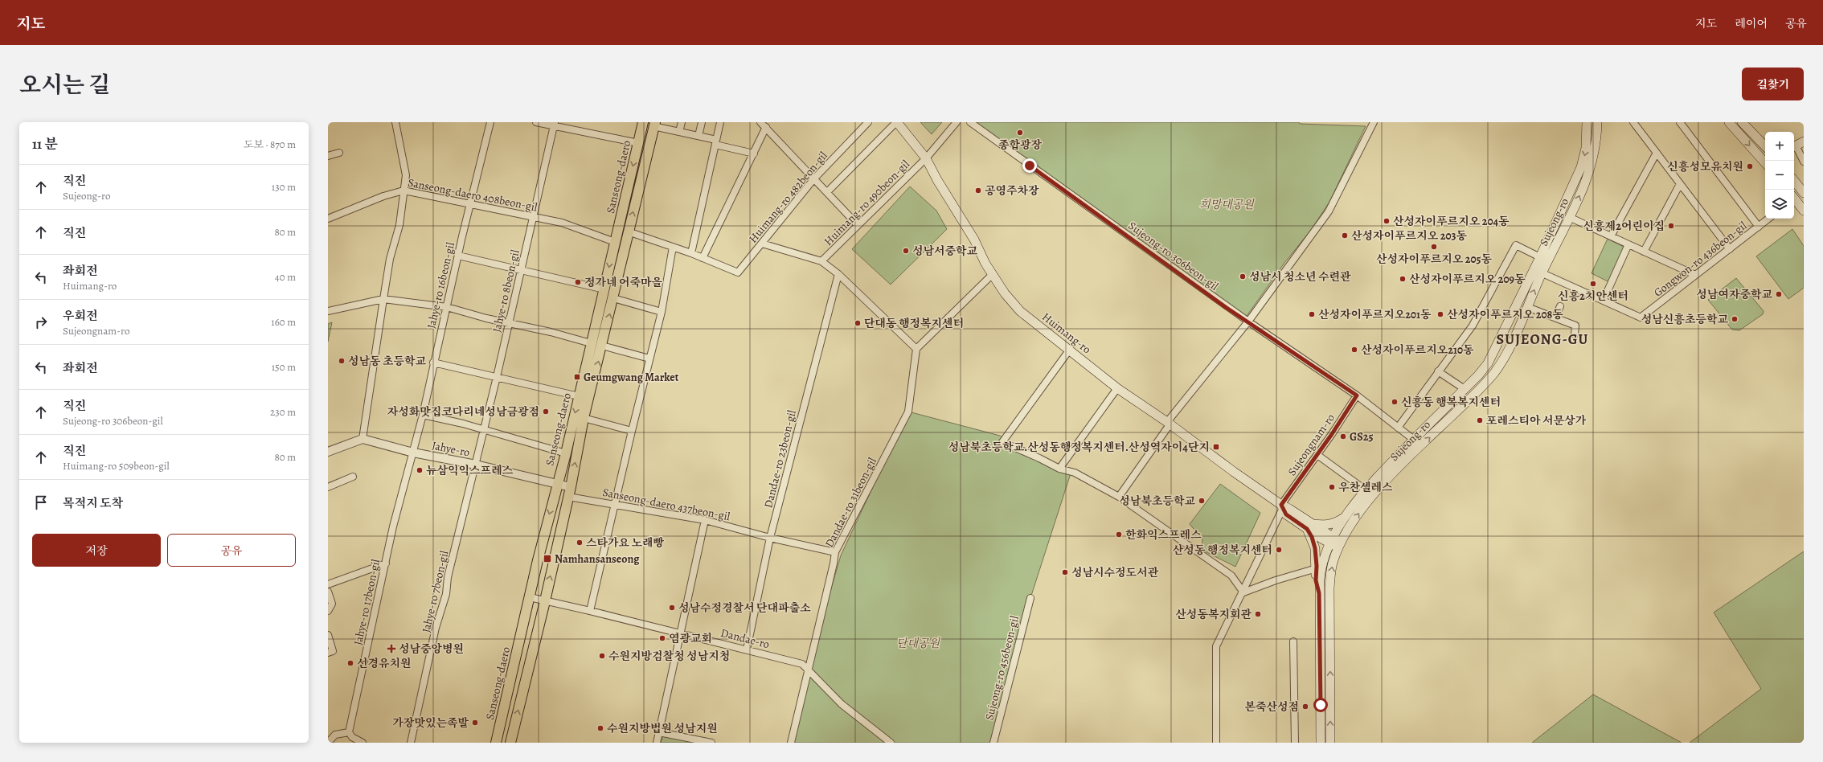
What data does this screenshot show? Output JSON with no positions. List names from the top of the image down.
{
  "streets": {
    "main road": ["Sanseong-daero", "Sujeong-ro", "Huimang-ro"],
    "street": [
      "Sanseong-daero 408beon-gil",
      "Huimang-ro 482beon-gil",
      "Huimang-ro 490beon-gil",
      "Sujeong-ro 306beon-gil",
      "Gongwon-ro 436beon-gil",
      "Jahye-ro 16beon-gil",
      "Jahye-ro 8beon-gil",
      "Sujeongnam-ro",
      "Jahye-ro",
      "Dandae-ro 23beon-gil",
      "Dandae-ro 31beon-gil",
      "Sanseong-daero 437beon-gil",
      "Jahye-ro 7beon-gil",
      "Jahye-ro 17beon-gil",
      "Dandae-ro",
      "Sujeong-ro 456beon-gil"
    ]
  },
  "crossings": [
    ["Sanseong-daero", "Sanseong-daero 408beon-gil"],
    ["Sanseong-daero", "Jahye-ro"],
    ["Sanseong-daero", "Sanseong-daero 437beon-gil"],
    ["Sanseong-daero", "Dandae-ro"],
    ["Sanseong-daero 408beon-gil", "Jahye-ro 16beon-gil"],
    ["Sanseong-daero 408beon-gil", "Jahye-ro 8beon-gil"],
    ["Huimang-ro 490beon-gil", "Huimang-ro"],
    ["Sujeong-ro", "Sujeong-ro 306beon-gil"],
    ["Sujeong-ro", "Huimang-ro"],
    ["Sujeong-ro 306beon-gil", "Sujeongnam-ro"],
    ["Jahye-ro 16beon-gil", "Jahye-ro"],
    ["Jahye-ro 16beon-gil", "Jahye-ro 17beon-gil"],
    ["Jahye-ro 8beon-gil", "Jahye-ro"],
    ["Jahye-ro 8beon-gil", "Jahye-ro 7beon-gil"],
    ["Huimang-ro", "Sujeongnam-ro"],
    ["Jahye-ro", "Sanseong-daero 437beon-gil"],
    ["Jahye-ro", "Jahye-ro 7beon-gil"],
    ["Jahye-ro", "Jahye-ro 17beon-gil"],
    ["Dandae-ro 23beon-gil", "Sanseong-daero 437beon-gil"],
    ["Dandae-ro 23beon-gil", "Dandae-ro"],
    ["Dandae-ro 31beon-gil", "Sanseong-daero 437beon-gil"],
    ["Dandae-ro 31beon-gil", "Dandae-ro"]
  ],
  "districts": ["SUJEONG-GU"],
  "parks": ["희망대공원", "단대공원"],
  "places": {
    "other": [
      "종합광장",
      "신흥성모유치원",
      "공영주차장",
      "산성자이푸르지오 204동",
      "신흥제2어린이집",
      "산성자이푸르지오 203동",
      "산성자이푸르지오 205동",
      "성남서중학교",
      "성남시 청소년 수련관",
      "산성자이푸르지오 209동",
      "정가네 어죽마을",
      "신흥2치안센터",
      "성남여자중학교",
      "산성자이푸르지오201동",
      "산성자이푸르지오 208동",
      "성남신흥초등학교",
      "단대동 행정복지센터",
      "산성자이푸르지오210동",
      "성남동 초등학교",
      "신흥동 행복복지센터",
      "자성화맛집코다리네성남금광점",
      "포레스티아 서문상가",
      "GS25",
      "뉴삼익익스프레스",
      "우찬셀레스",
      "성남북초등학교",
      "한화익스프레스",
      "스타가요 노래빵",
      "산성동 행정복지센터",
      "성남시수정도서관",
      "성남수정경찰서 단대파출소",
      "산성동복지회관",
      "염광교회",
      "수원지방검찰청 성남지청",
      "선경유치원",
      "본죽산성점",
      "가장맛있는족발",
      "수원지방법원 성남지원"
    ],
    "transit": ["Geumgwang Market", "성남북초등학교.산성동행정복지센터.산성역자이4단지", "Namhansanseong"],
    "health": ["성남중앙병원"]
  },
  "page": {
    "header": "지도",
    "nav": ["지도", "레이어", "공유"],
    "title": "오시는 길",
    "buttons": [
      "길찾기",
      ["저장", "공유"]
    ],
    "heading": ["11 분", "도보 · 870 m"],
    "map_buttons": ["+", "−"],
    "list": [
      ["직진", "Sujeong-ro", "130 m"],
      ["직진", "80 m"],
      ["좌회전", "Huimang-ro", "40 m"],
      ["우회전", "Sujeongnam-ro", "160 m"],
      ["좌회전", "150 m"],
      ["직진", "Sujeong-ro 306beon-gil", "230 m"],
      ["직진", "Huimang-ro 509beon-gil", "80 m"],
      "목적지 도착"
    ]
  }
}
